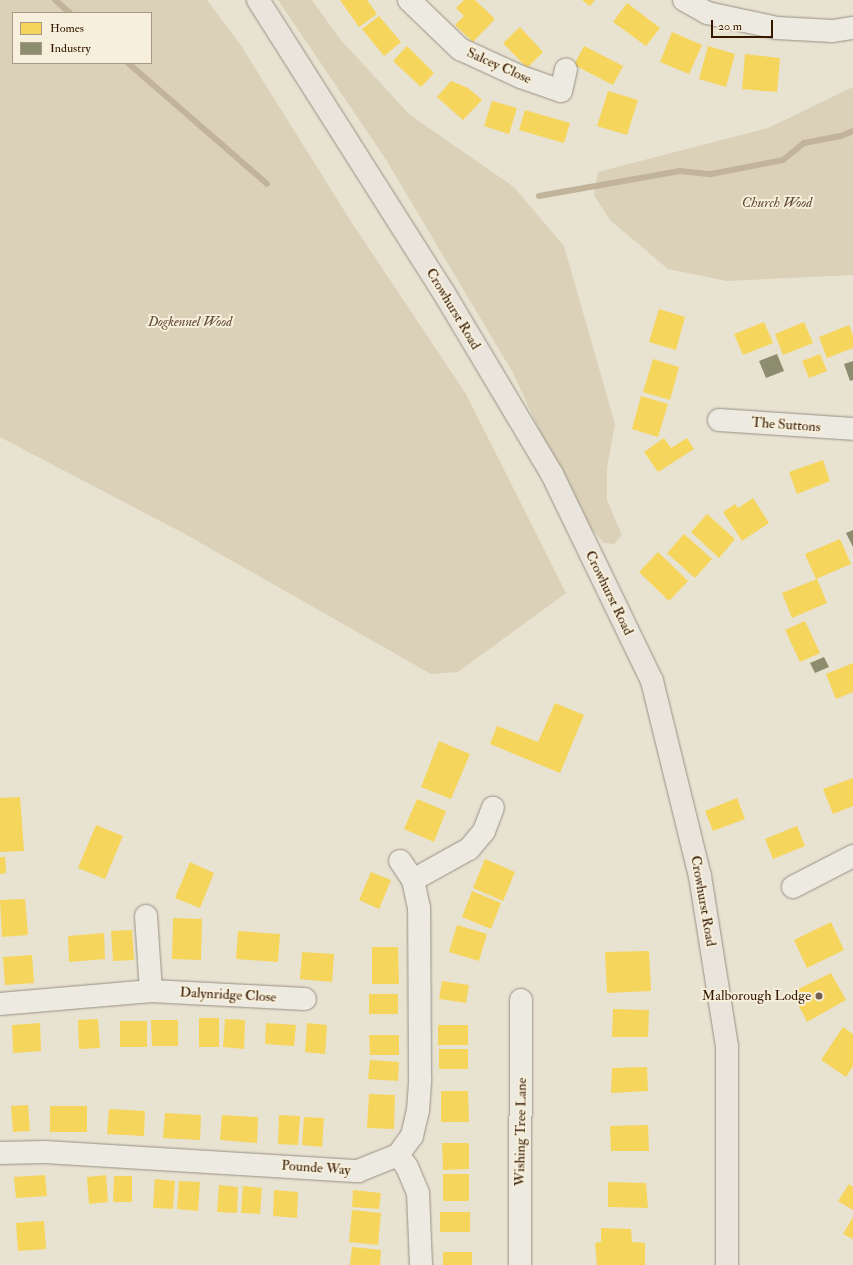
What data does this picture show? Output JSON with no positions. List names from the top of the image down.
{
  "streets": {
    "main road": ["Crowhurst Road"],
    "street": [
      "Salcey Close",
      "The Suttons",
      "Dalynridge Close",
      "Wishing Tree Lane",
      "Pounde Way"
    ]
  },
  "parks": ["Church Wood", "Dogkennel Wood"],
  "places": ["Malborough Lodge"],
  "legend": ["Homes", "Industry"],
  "scale_bar": "20 m"
}
